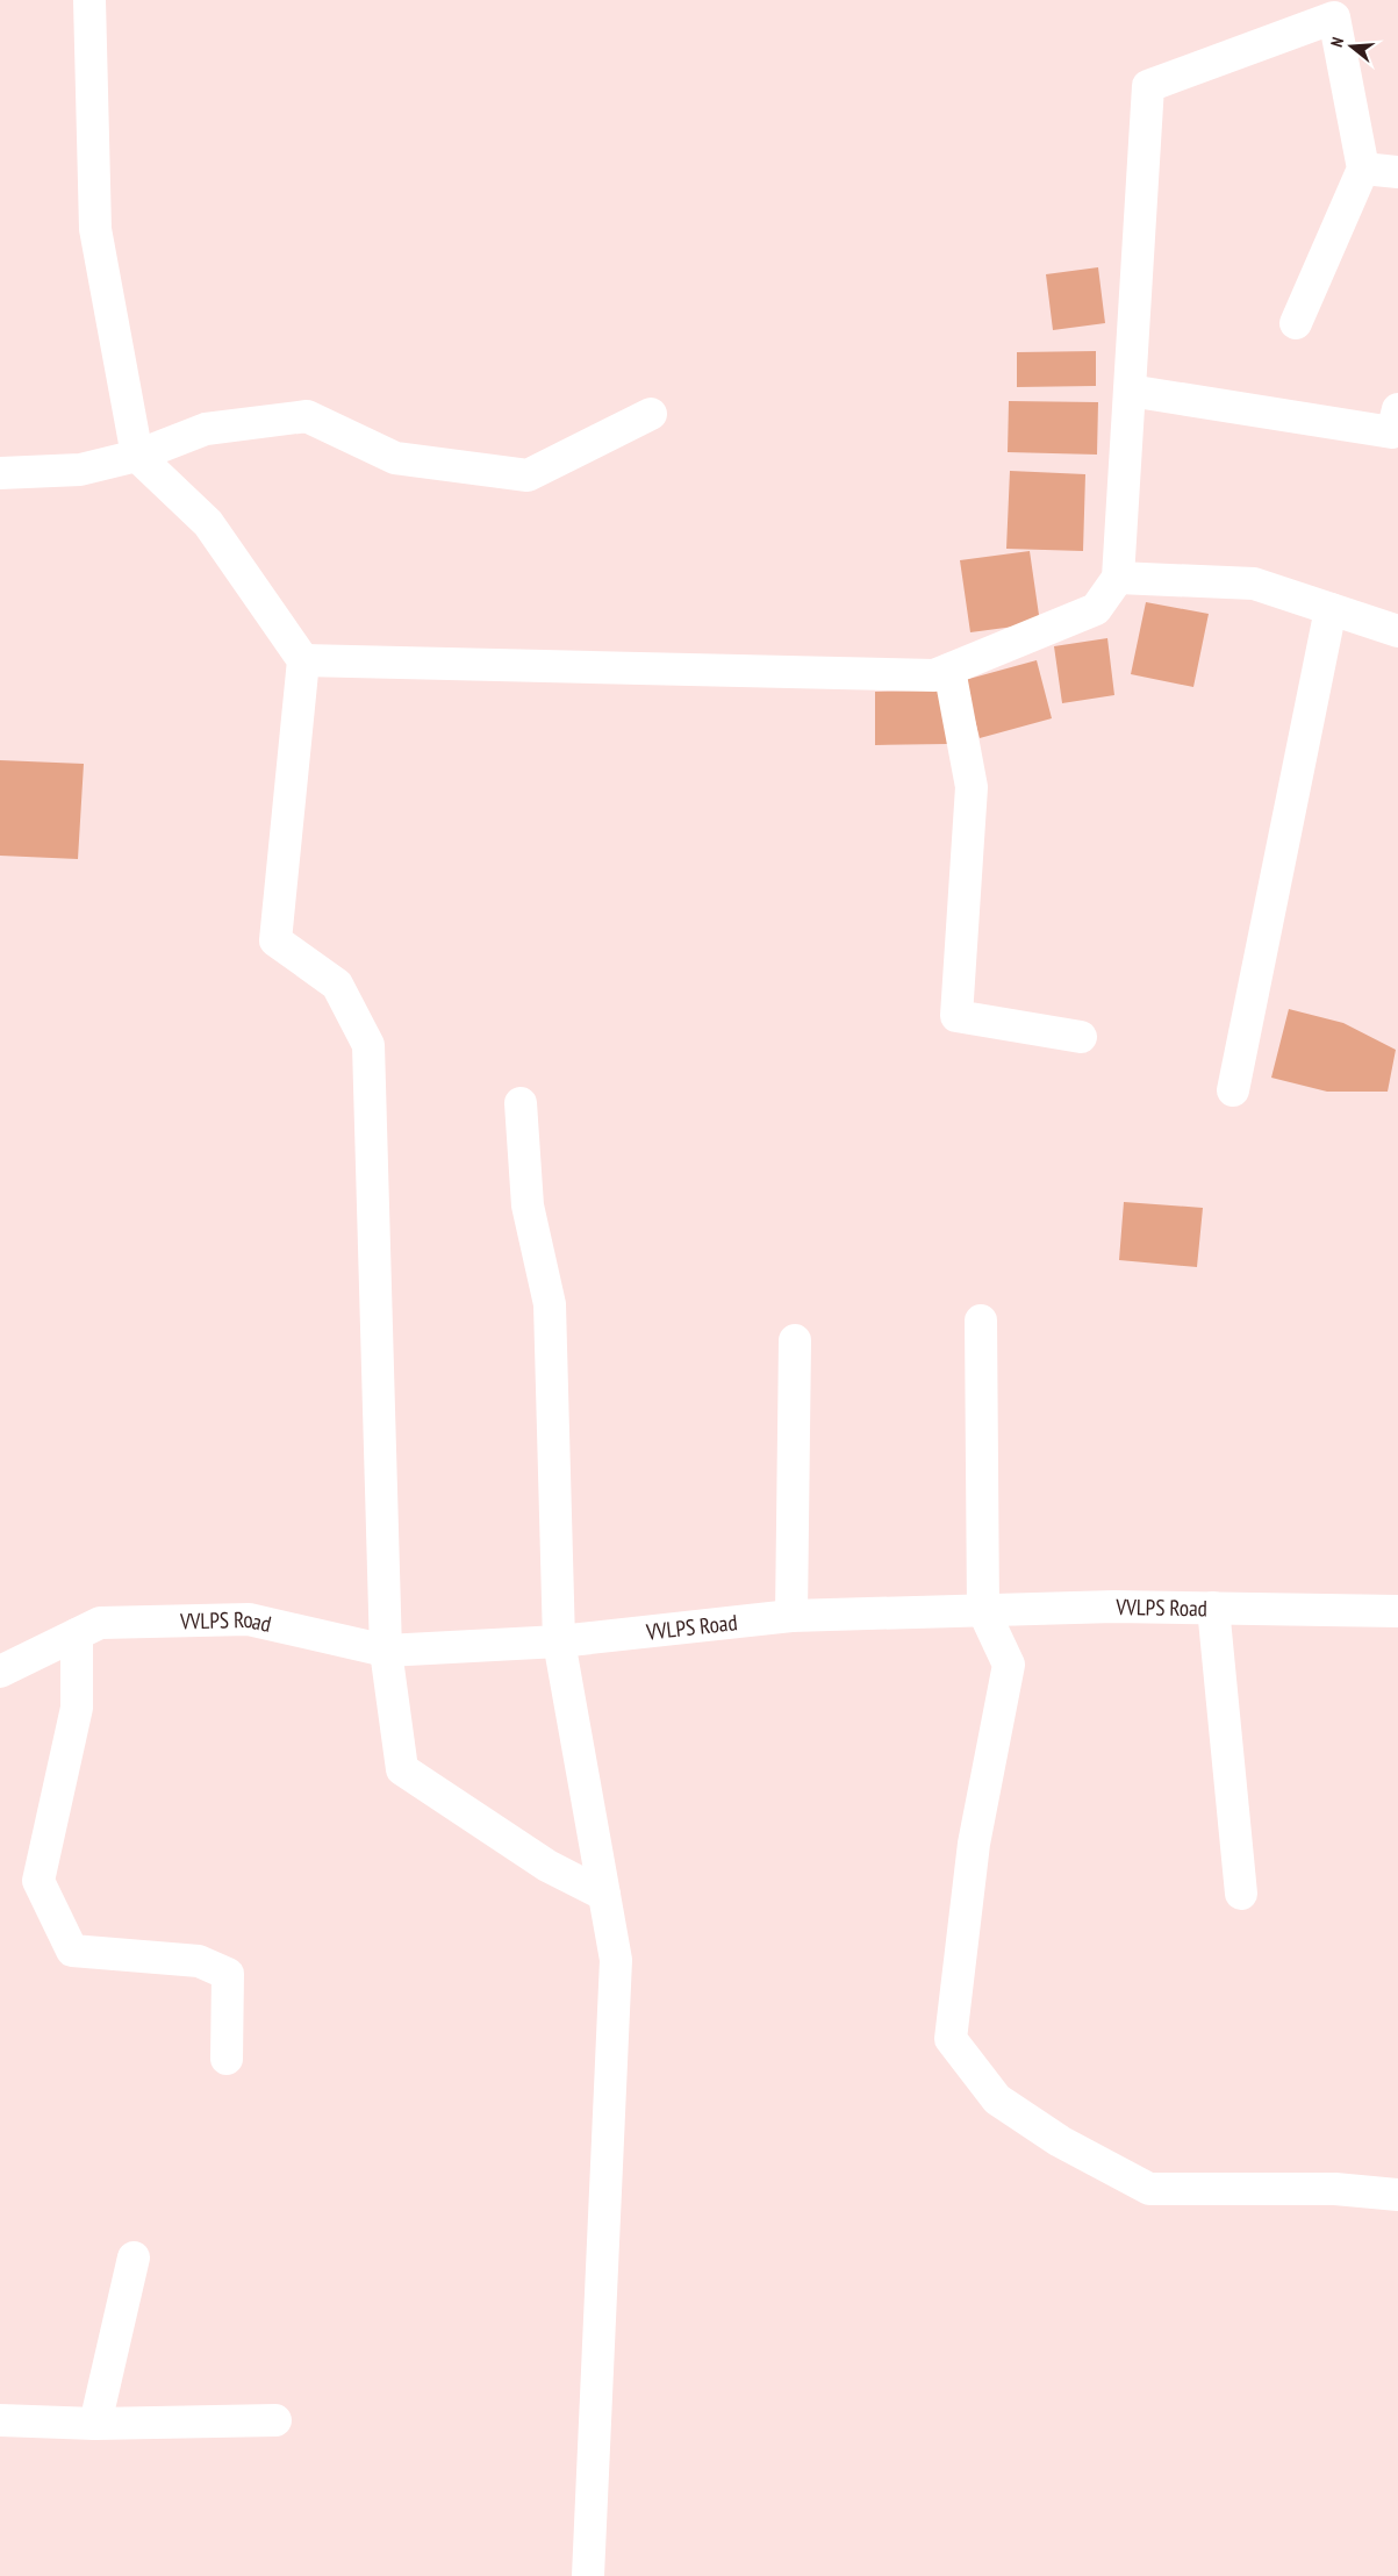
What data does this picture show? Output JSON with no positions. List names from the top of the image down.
{
  "streets": {
    "street": ["VVLPS Road"]
  },
  "north": "left"
}
